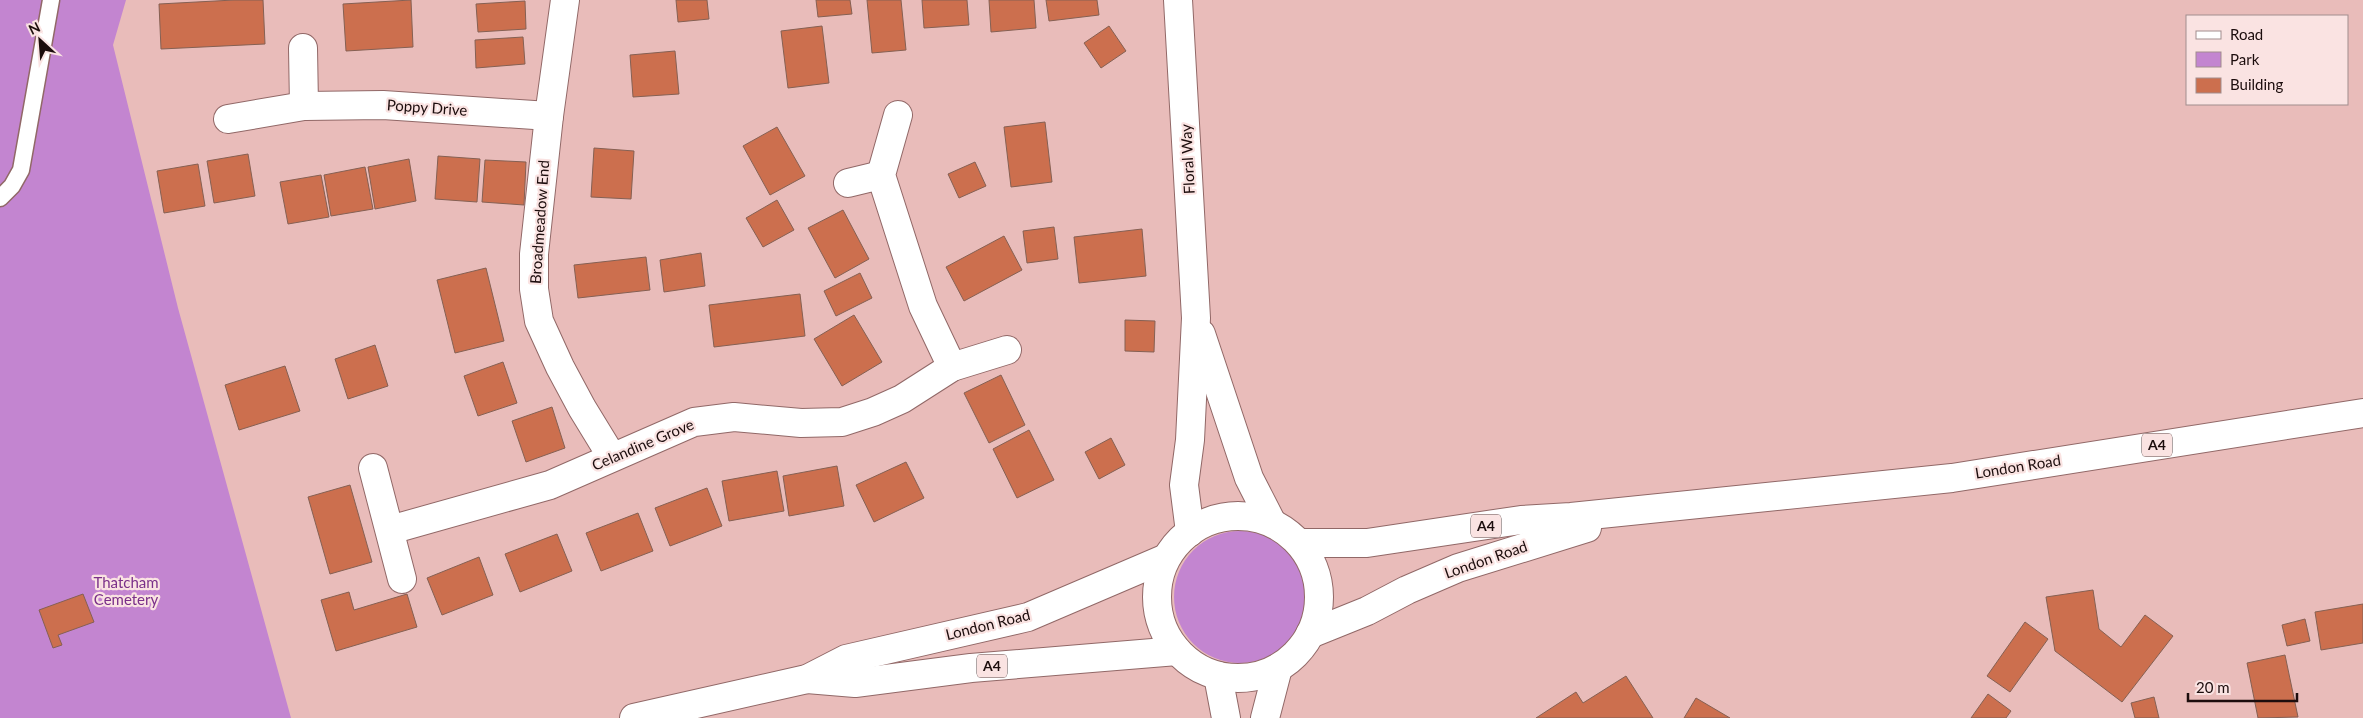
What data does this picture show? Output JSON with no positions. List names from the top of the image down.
{
  "streets": {
    "main road": [
      "Poppy Drive",
      "Floral Way",
      "Broadmeadow End",
      "Celandine Grove",
      "A4",
      "London Road"
    ]
  },
  "crossings": [
    ["Poppy Drive", "Broadmeadow End"],
    ["Floral Way", "A4"],
    ["Floral Way", "London Road"],
    ["Broadmeadow End", "Celandine Grove"],
    ["A4", "London Road"]
  ],
  "parks": ["Thatcham Cemetery"],
  "legend": ["Road", "Park", "Building"],
  "scale_bar": "20 m",
  "north": "top left"
}
